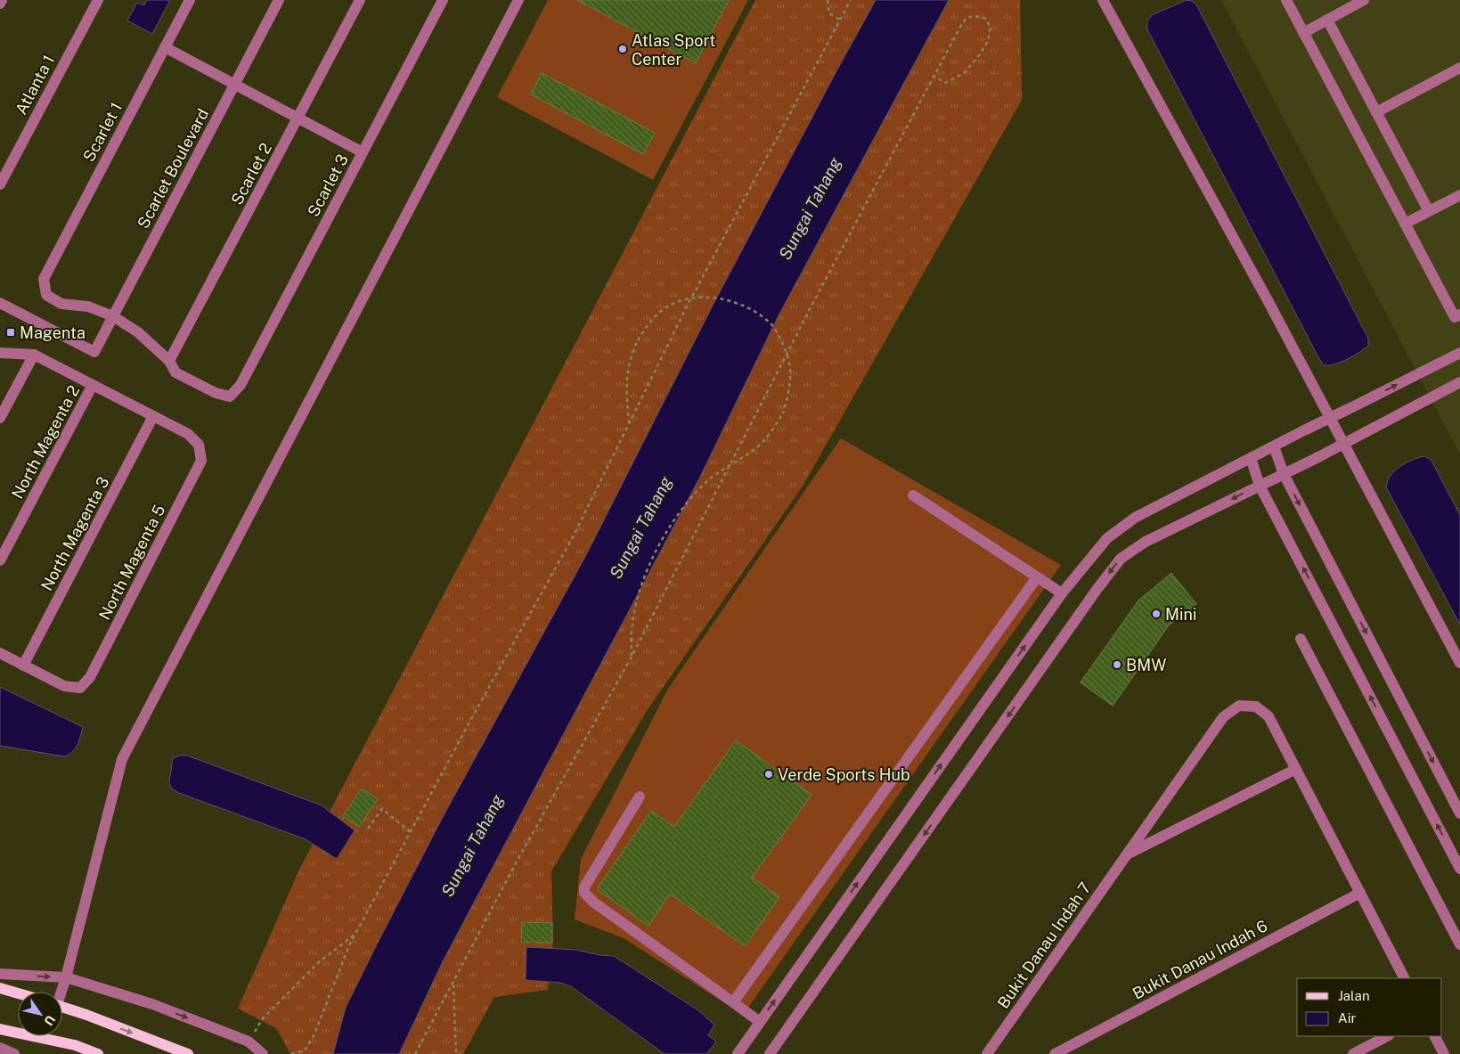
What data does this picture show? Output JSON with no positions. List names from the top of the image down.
{
  "streets": {
    "street": [
      "Atlanta 1",
      "Scarlet 1",
      "Scarlet Boulevard",
      "Scarlet 2",
      "Scarlet 3",
      "North Magenta 2",
      "North Magenta 3",
      "North Magenta 5",
      "Bukit Danau Indah 7",
      "Bukit Danau Indah 6"
    ]
  },
  "crossings": [
    ["Scarlet 1", "Scarlet Boulevard"],
    ["Scarlet 2", "Scarlet 3"],
    ["North Magenta 3", "North Magenta 5"]
  ],
  "water": ["Sungai Tahang"],
  "places": {
    "other": [
      "Atlas Sport Center",
      "Mini",
      "BMW",
      "Verde Sports Hub"
    ],
    "transit": ["Magenta"]
  },
  "legend": ["Jalan", "Air"],
  "north": "bottom right"
}
